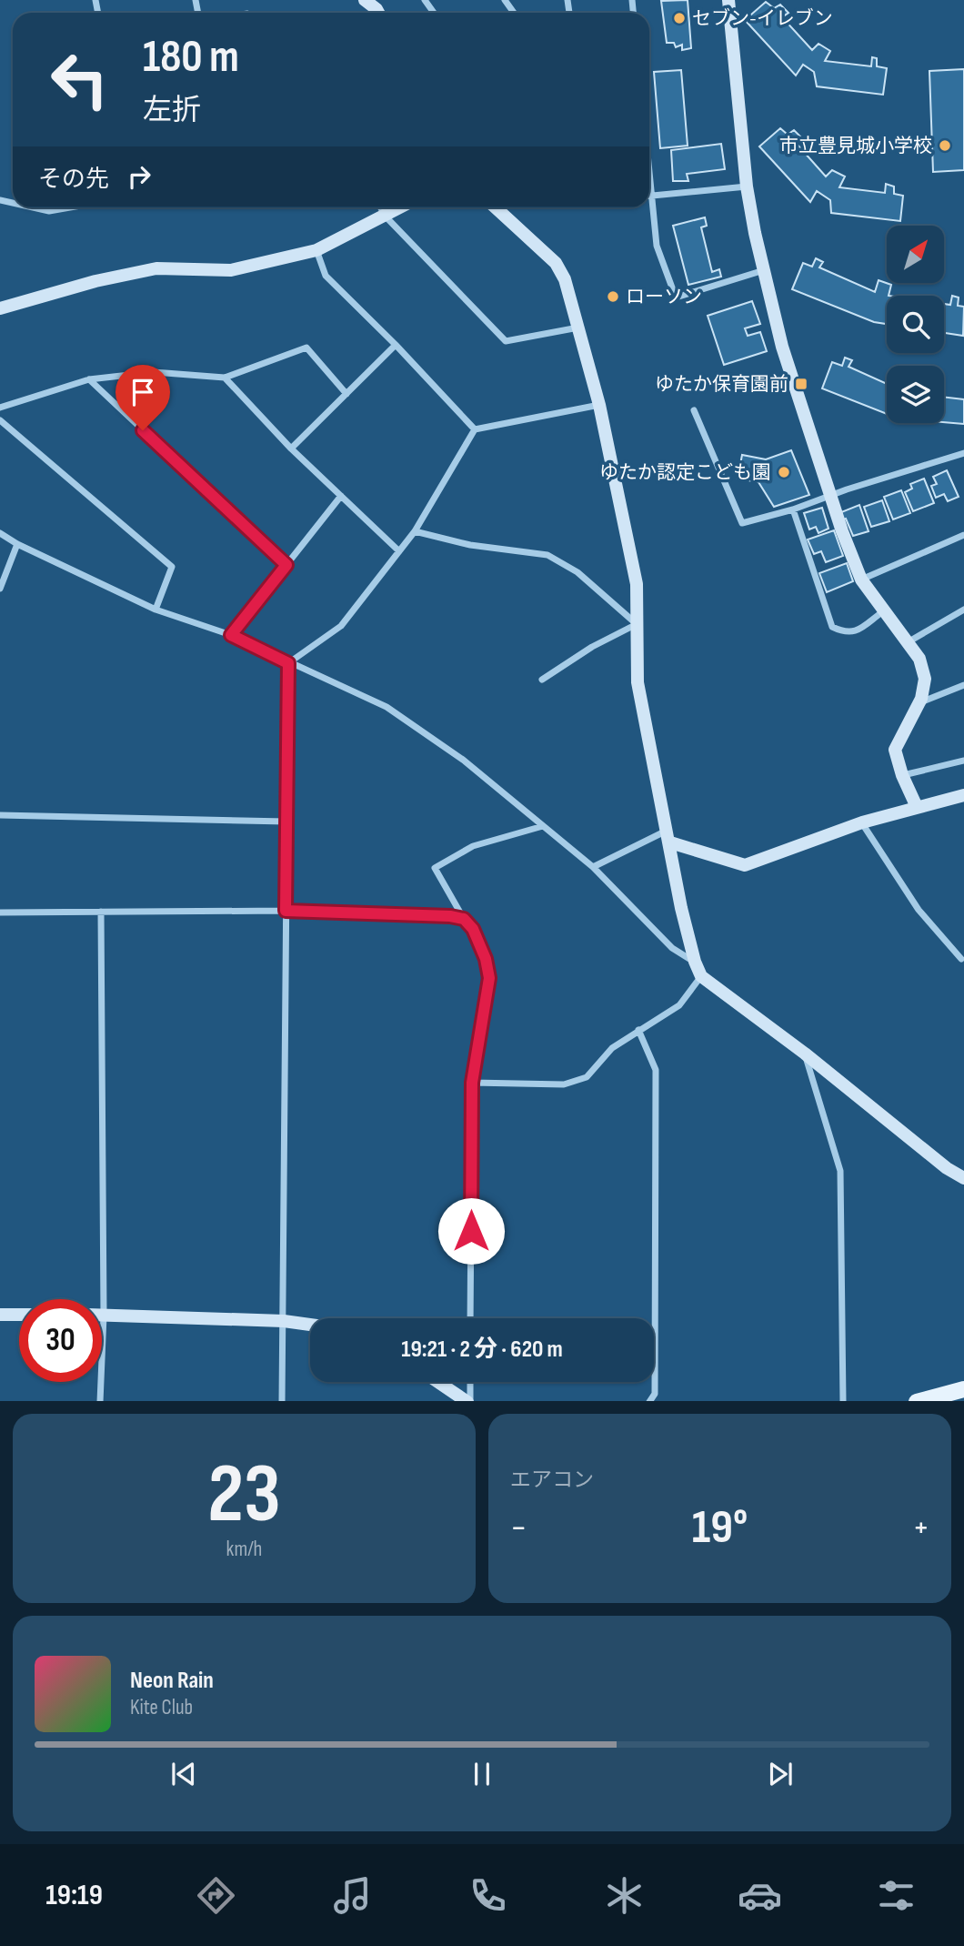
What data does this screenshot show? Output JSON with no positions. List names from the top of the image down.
{
  "places": {
    "other": [
      "セブン-イレブン",
      "市立豊見城小学校",
      "ローソン",
      "ゆたか認定こども園"
    ],
    "transit": ["ゆたか保育園前"]
  },
  "north": "top right",
  "page": {
    "turn": ["180 m", "左折"],
    "then": "その先",
    "limit": "30",
    "trip": "19:21 · 2 分 · 620 m",
    "tile": [
      ["23", "km/h"],
      "エアコン"
    ],
    "heat": ["−", "19°", "+"],
    "song": ["Neon Rain", "Kite Club"],
    "tabs": "19:19"
  }
}
